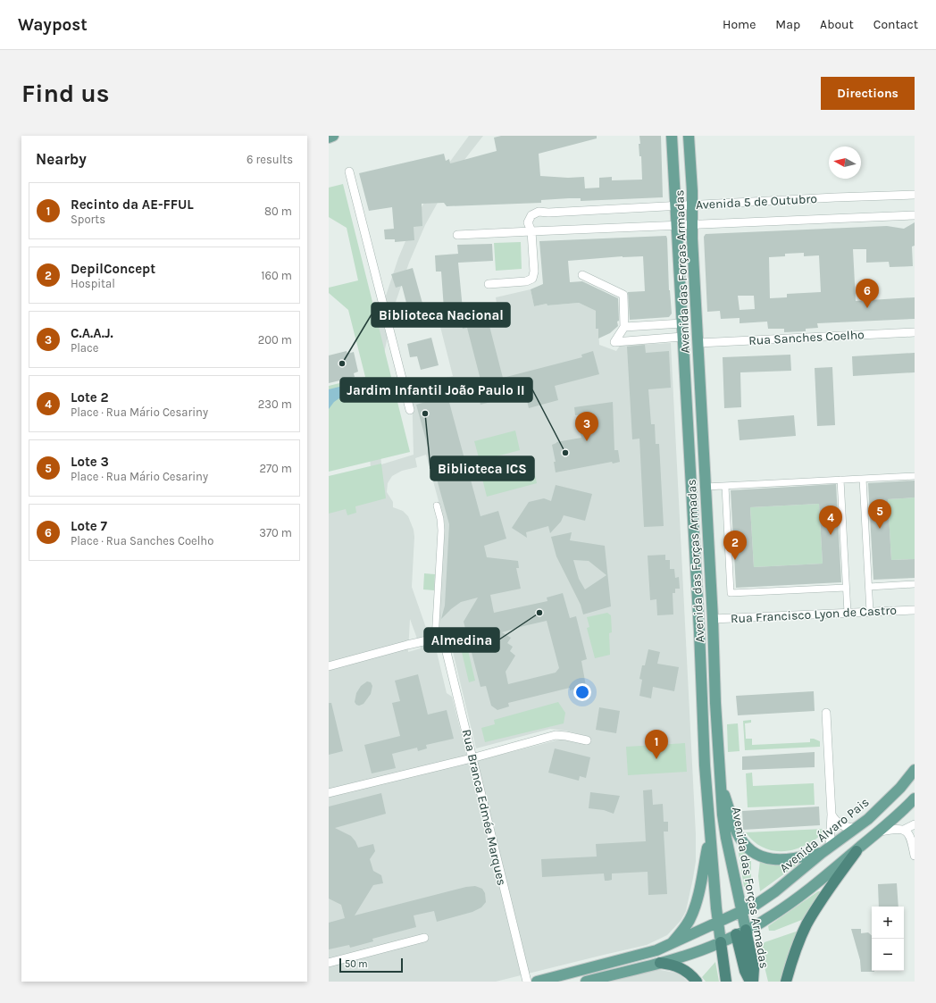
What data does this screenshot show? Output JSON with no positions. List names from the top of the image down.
{
  "streets": {
    "highway": ["Avenida das Forças Armadas"],
    "main road": ["Avenida Álvaro Pais"],
    "street": [
      "Avenida 5 de Outubro",
      "Rua Sanches Coelho",
      "Rua Francisco Lyon de Castro",
      "Rua Branca Edmée Marques"
    ]
  },
  "crossings": [
    ["Avenida 5 de Outubro", "Avenida das Forças Armadas"],
    ["Avenida das Forças Armadas", "Rua Sanches Coelho"],
    ["Avenida das Forças Armadas", "Rua Francisco Lyon de Castro"],
    ["Avenida das Forças Armadas", "Avenida Álvaro Pais"]
  ],
  "places": [
    "Biblioteca Nacional",
    "Biblioteca ICS",
    "Jardim Infantil João Paulo II",
    "Almedina"
  ],
  "scale_bar": "50 m",
  "north": "left",
  "page": {
    "header": "Waypost",
    "nav": [
      "Home",
      "Map",
      "About",
      "Contact"
    ],
    "buttons": "Directions",
    "title": "Find us",
    "heading": ["Nearby", "6 results"],
    "list": [
      {
        "mark": "1",
        "name": "Recinto da AE-FFUL",
        "note": "Sports",
        "value": "80 m"
      },
      {
        "mark": "2",
        "name": "DepilConcept",
        "note": "Hospital",
        "value": "160 m"
      },
      {
        "mark": "3",
        "name": "C.A.A.J.",
        "note": "Place",
        "value": "200 m"
      },
      {
        "mark": "4",
        "name": "Lote 2",
        "note": "Place · Rua Mário Cesariny",
        "value": "230 m"
      },
      {
        "mark": "5",
        "name": "Lote 3",
        "note": "Place · Rua Mário Cesariny",
        "value": "270 m"
      },
      {
        "mark": "6",
        "name": "Lote 7",
        "note": "Place · Rua Sanches Coelho",
        "value": "370 m"
      }
    ],
    "pins": [
      "6",
      "3",
      "5",
      "4",
      "2",
      "1"
    ],
    "map_buttons": ["+", "−"],
    "scale": "50 m"
  }
}
